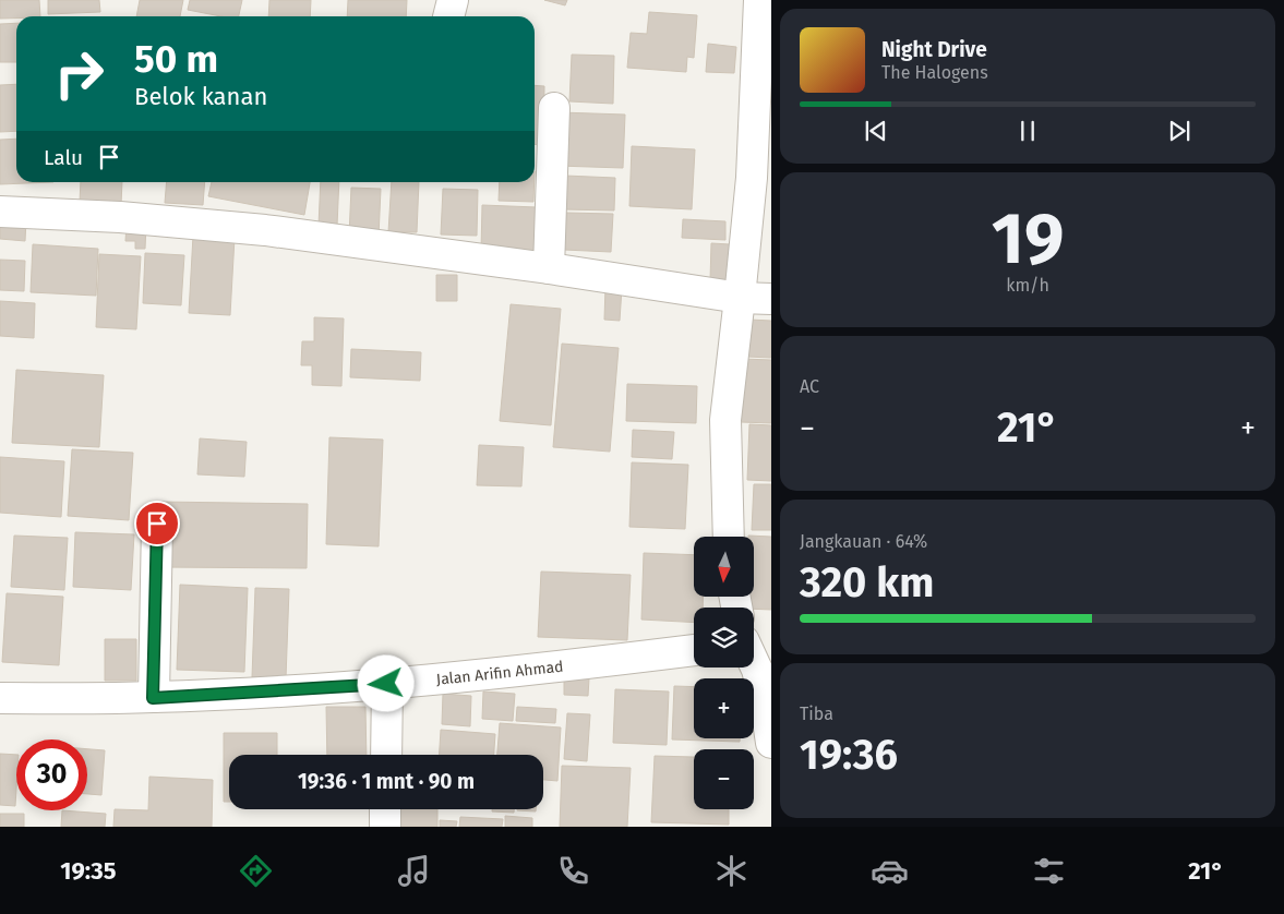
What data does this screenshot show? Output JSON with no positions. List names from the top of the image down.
{
  "streets": {
    "street": ["Jalan Arifin Ahmad"]
  },
  "north": "bottom",
  "page": {
    "turn": ["50 m", "Belok kanan"],
    "song": ["Night Drive", "The Halogens"],
    "then": "Lalu",
    "tile": [
      ["19", "km/h"],
      "AC",
      ["Jangkauan · 64%", "320 km"],
      ["Tiba", "19:36"]
    ],
    "heat": ["−", "21°", "+"],
    "map_buttons": ["+", "−"],
    "limit": "30",
    "trip": "19:36 · 1 mnt · 90 m",
    "tabs": ["19:35", "21°"]
  }
}
